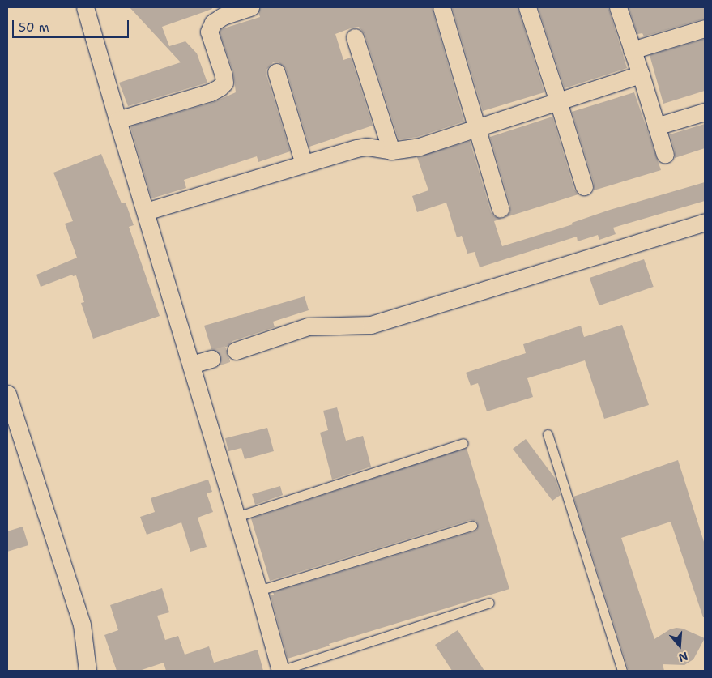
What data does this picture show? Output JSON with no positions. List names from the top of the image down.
{
  "scale_bar": "50 m",
  "north": "bottom"
}
